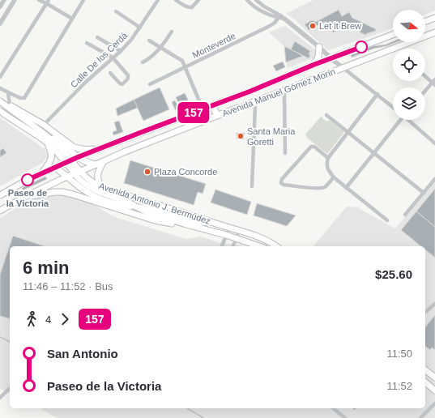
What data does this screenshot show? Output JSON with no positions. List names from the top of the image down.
{
  "streets": {
    "main road": ["Avenida Manuel Gómez Morín", "Avenida Antonio J. Bermúdez"],
    "street": ["Monteverde", "Calle De los Cerdá"]
  },
  "crossings": [
    ["Avenida Manuel Gómez Morín", "Avenida Antonio J. Bermúdez"]
  ],
  "places": [
    "Let it Brew",
    "Santa Maria Goretti",
    "Plaza Concorde",
    "Paseo de la Victoria"
  ],
  "lines": ["bus line 157"],
  "north": "right",
  "page": {
    "on_map": "157",
    "heading": ["6 min", "11:46 – 11:52 · Bus", "$25.60"],
    "legs": ["4", "157"],
    "list": [
      {
        "name": "San Antonio",
        "value": "11:50"
      },
      {
        "name": "Paseo de la Victoria",
        "value": "11:52"
      }
    ]
  }
}
